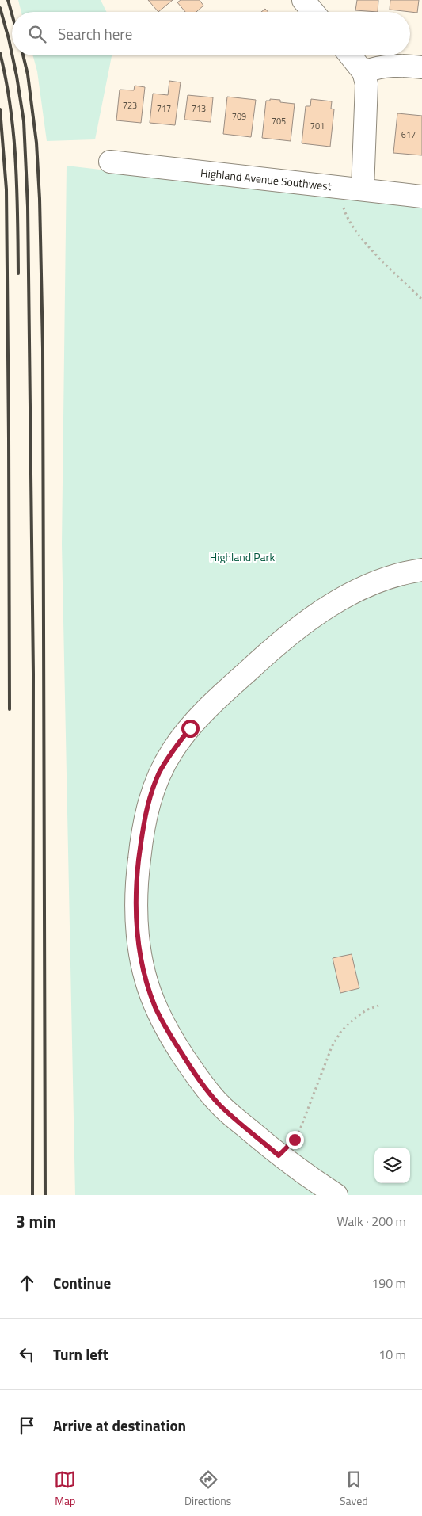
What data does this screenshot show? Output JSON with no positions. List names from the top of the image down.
{
  "streets": {
    "street": ["Highland Avenue Southwest"]
  },
  "parks": ["Highland Park"],
  "house_numbers": [
    "723",
    "717",
    "713",
    "709",
    "705",
    "701",
    "617"
  ],
  "page": {
    "search": "Search here",
    "heading": ["3 min", "Walk · 200 m"],
    "list": [
      ["Continue", "190 m"],
      ["Turn left", "10 m"],
      "Arrive at destination"
    ],
    "nav": ["Map", "Directions", "Saved"]
  }
}
